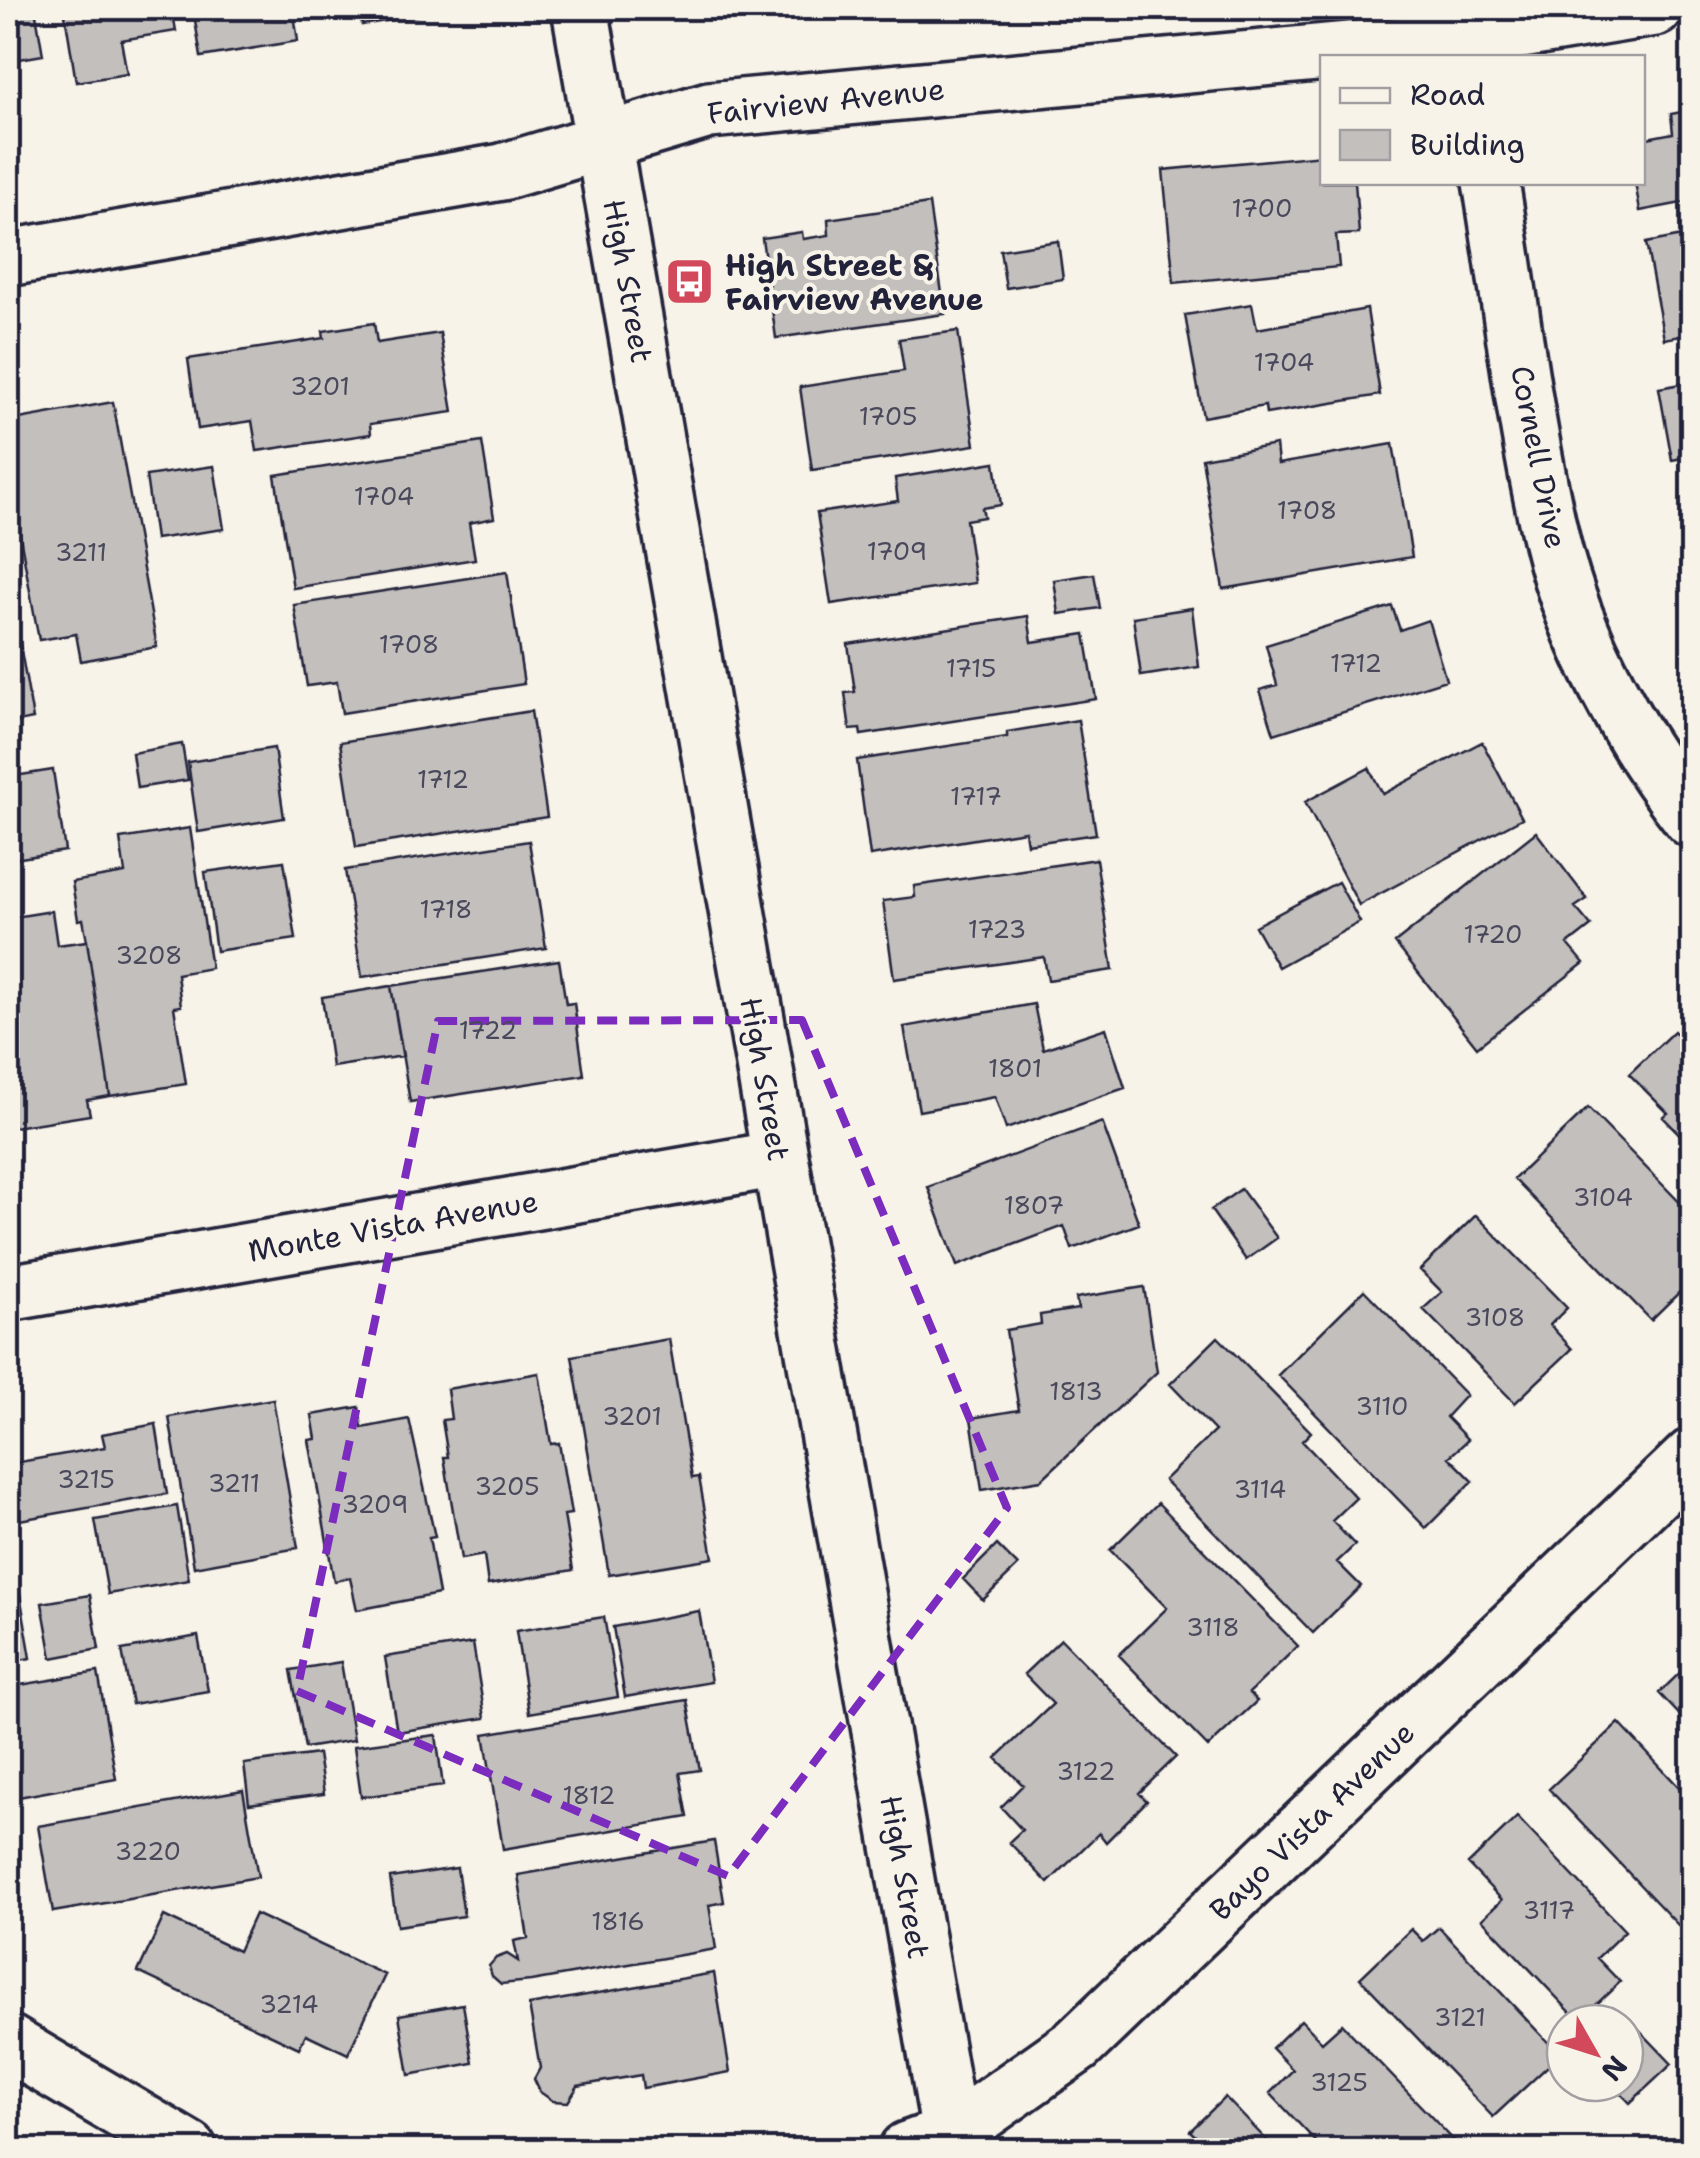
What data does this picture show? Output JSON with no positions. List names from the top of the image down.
{
  "streets": {
    "street": [
      "Fairview Avenue",
      "High Street",
      "Cornell Drive",
      "Monte Vista Avenue",
      "Bayo Vista Avenue"
    ]
  },
  "crossings": [
    ["Fairview Avenue", "High Street"],
    ["High Street", "Monte Vista Avenue"],
    ["High Street", "Bayo Vista Avenue"]
  ],
  "places": {
    "bus stop": ["High Street & Fairview Avenue"]
  },
  "house_numbers": [
    "1700",
    "1704",
    "3201",
    "1705",
    "1704",
    "1708",
    "1709",
    "3211",
    "1708",
    "1712",
    "1715",
    "1712",
    "1717",
    "1718",
    "1723",
    "1720",
    "3208",
    "1722",
    "1801",
    "3104",
    "1807",
    "3108",
    "1813",
    "3110",
    "3201",
    "3215",
    "3211",
    "3205",
    "3114",
    "3209",
    "3118",
    "3122",
    "1812",
    "3220",
    "3117",
    "1816",
    "3214",
    "3121",
    "3125"
  ],
  "legend": ["Road", "Building"],
  "north": "bottom right"
}
